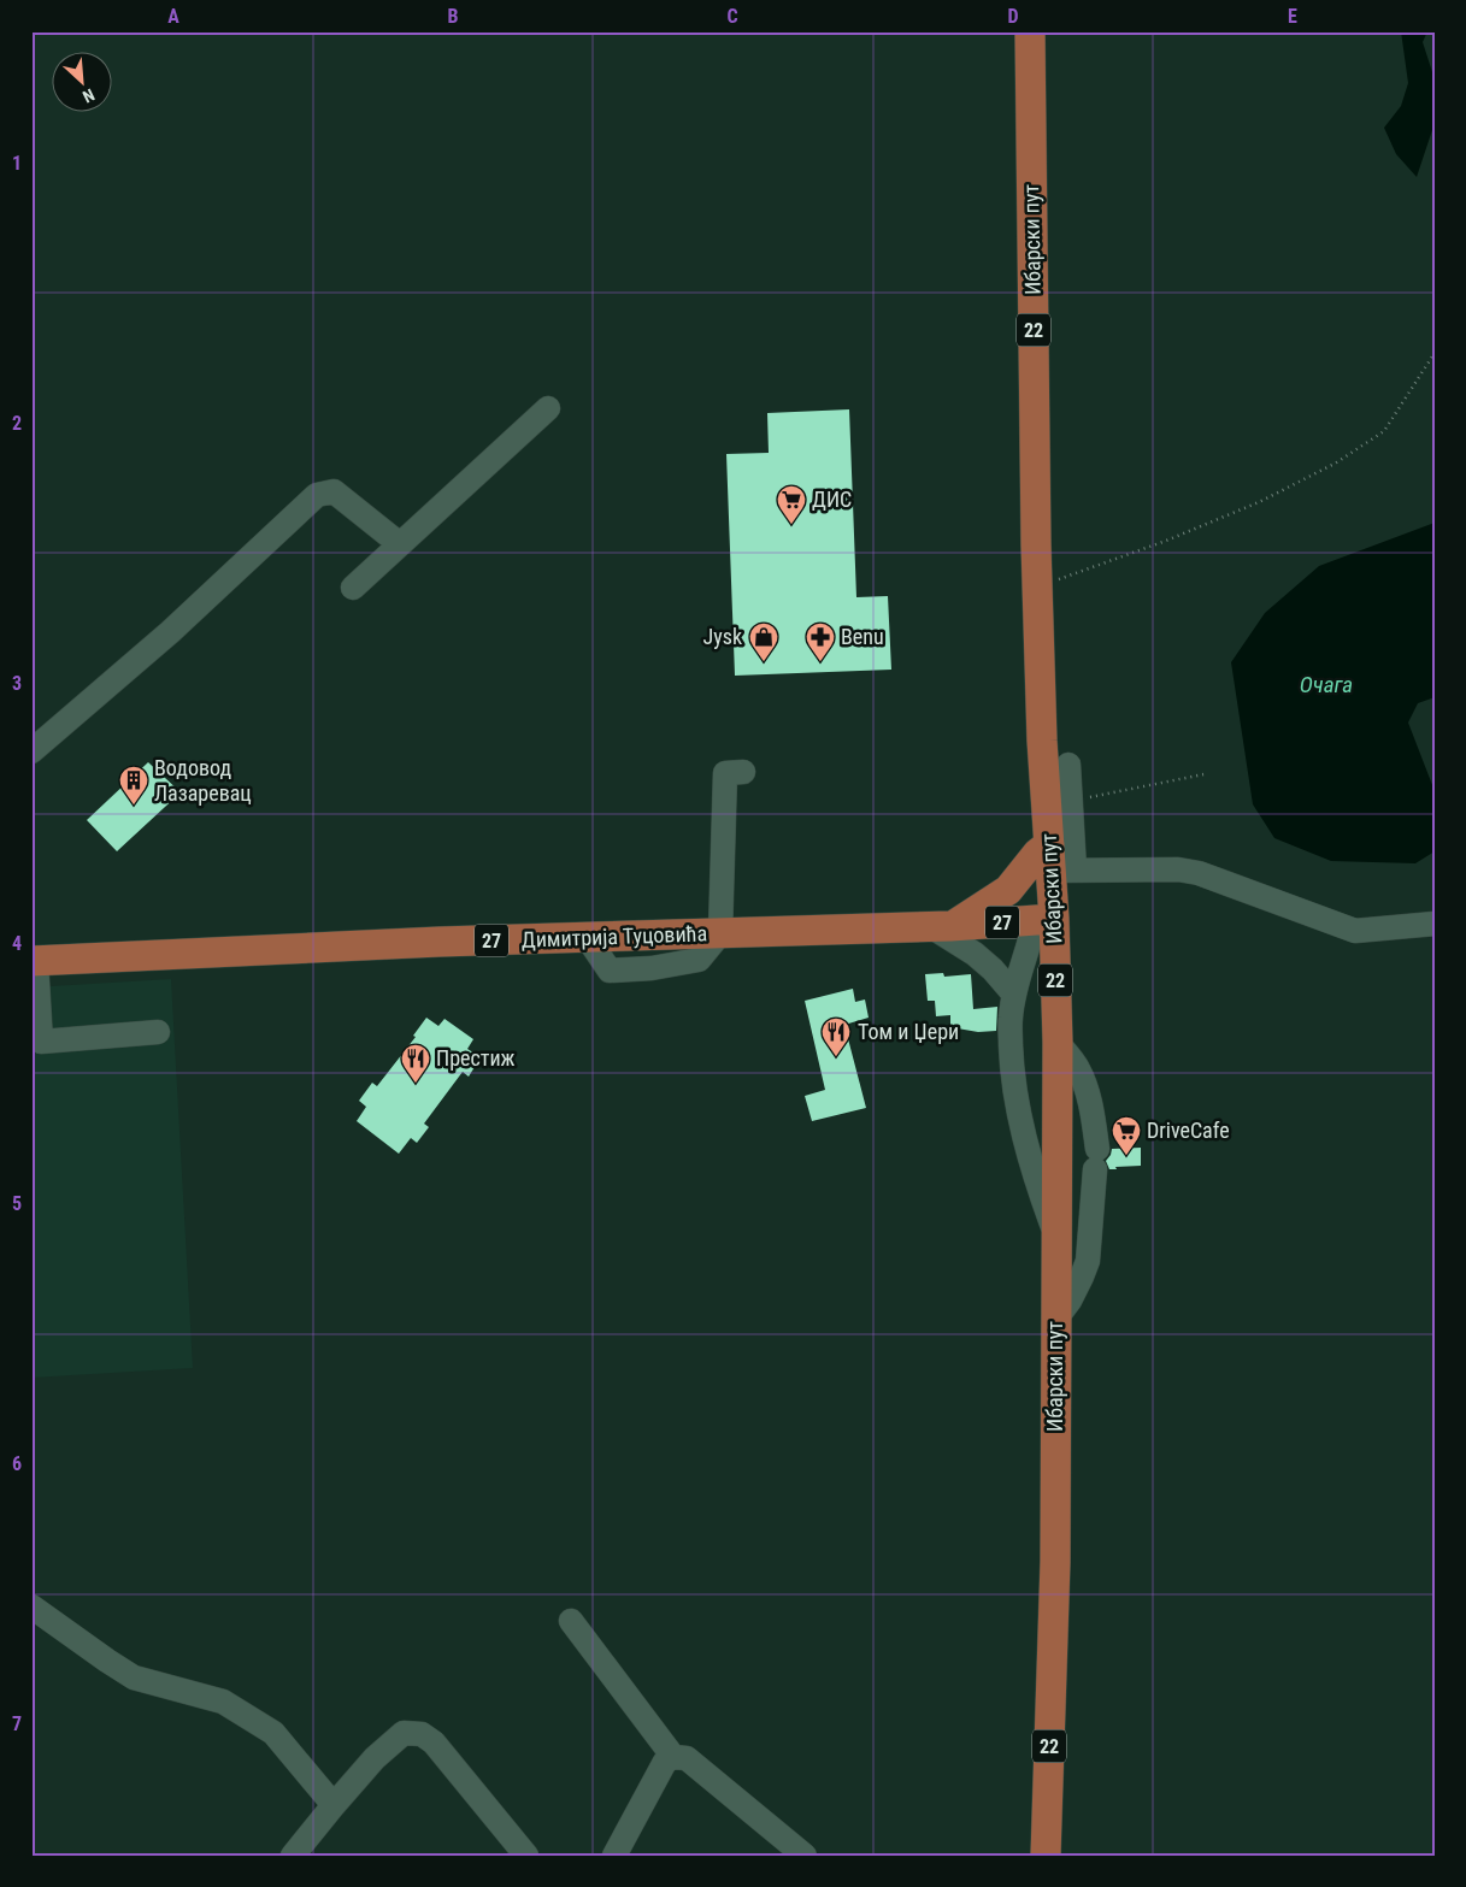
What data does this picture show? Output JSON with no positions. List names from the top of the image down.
{
  "streets": {
    "main road": [
      "Ибарски пут",
      "22",
      "27",
      "Димитрија Туцовића"
    ]
  },
  "crossings": [
    ["Ибарски пут", "Димитрија Туцовића"]
  ],
  "water": ["Очага"],
  "places": {
    "supermarket": ["ДИС", "DriveCafe"],
    "shop": ["Jysk"],
    "pharmacy": ["Benu"],
    "building": ["Водовод Лазаревац"],
    "restaurant": ["Том и Џери", "Престиж"]
  },
  "north": "bottom right",
  "grid": {
    "columns": [
      "A",
      "B",
      "C",
      "D",
      "E"
    ],
    "rows": [
      "1",
      "2",
      "3",
      "4",
      "5",
      "6",
      "7"
    ]
  }
}
